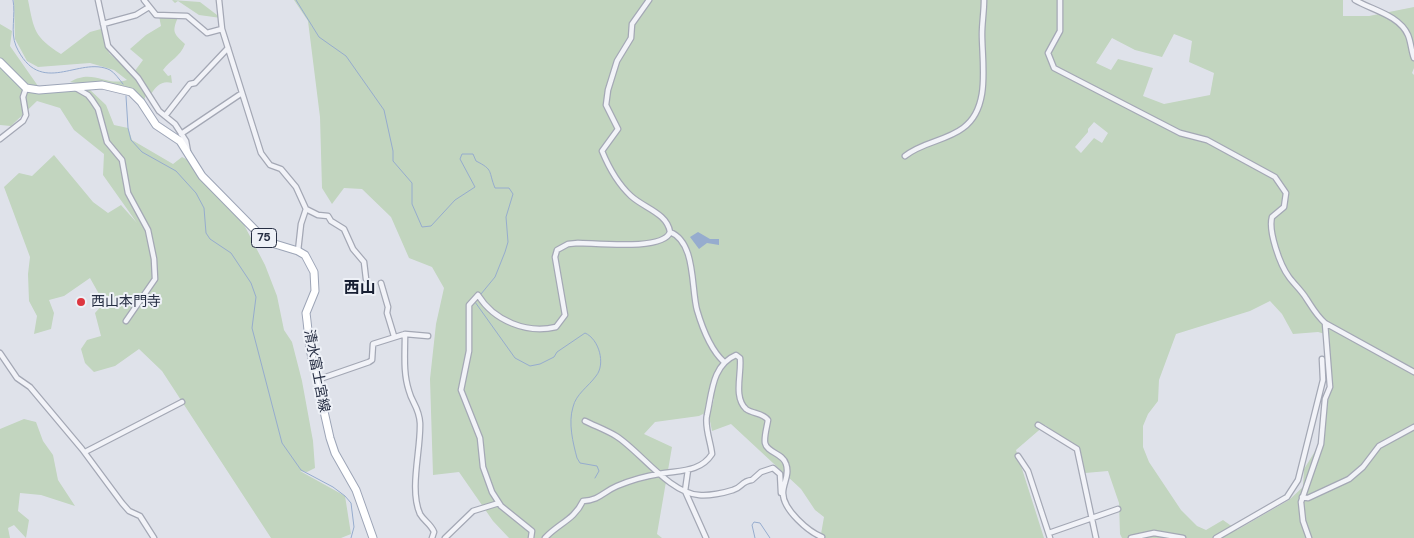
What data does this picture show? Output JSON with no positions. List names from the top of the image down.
{
  "streets": {
    "main road": ["75", "清水富士宮線"]
  },
  "crossings": [
    ["75", "清水富士宮線"]
  ],
  "districts": ["西山"],
  "places": ["西山本門寺"]
}
